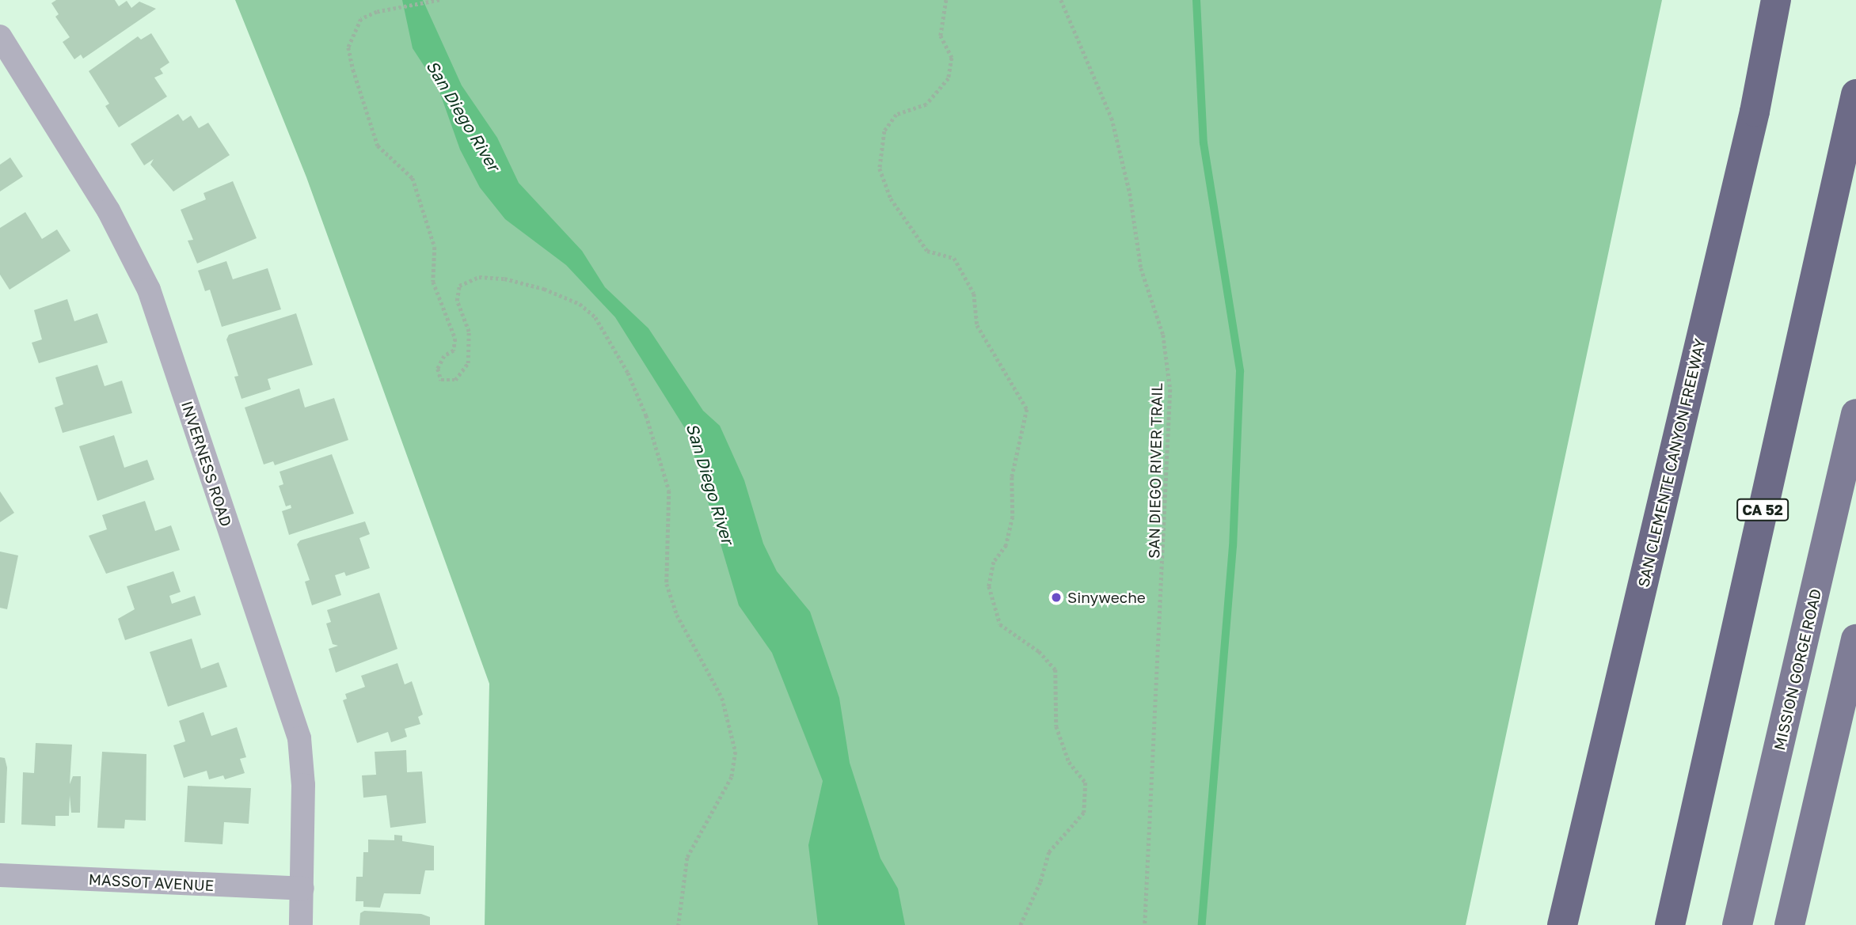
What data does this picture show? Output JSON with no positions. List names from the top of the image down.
{
  "streets": {
    "highway": ["SAN CLEMENTE CANYON FREEWAY", "CA 52"],
    "main road": ["MISSION GORGE ROAD"],
    "street": ["INVERNESS ROAD", "MASSOT AVENUE"],
    "path": ["SAN DIEGO RIVER TRAIL"]
  },
  "crossings": [
    ["INVERNESS ROAD", "MASSOT AVENUE"]
  ],
  "water": ["San Diego River"],
  "places": ["Sinyweche"]
}
